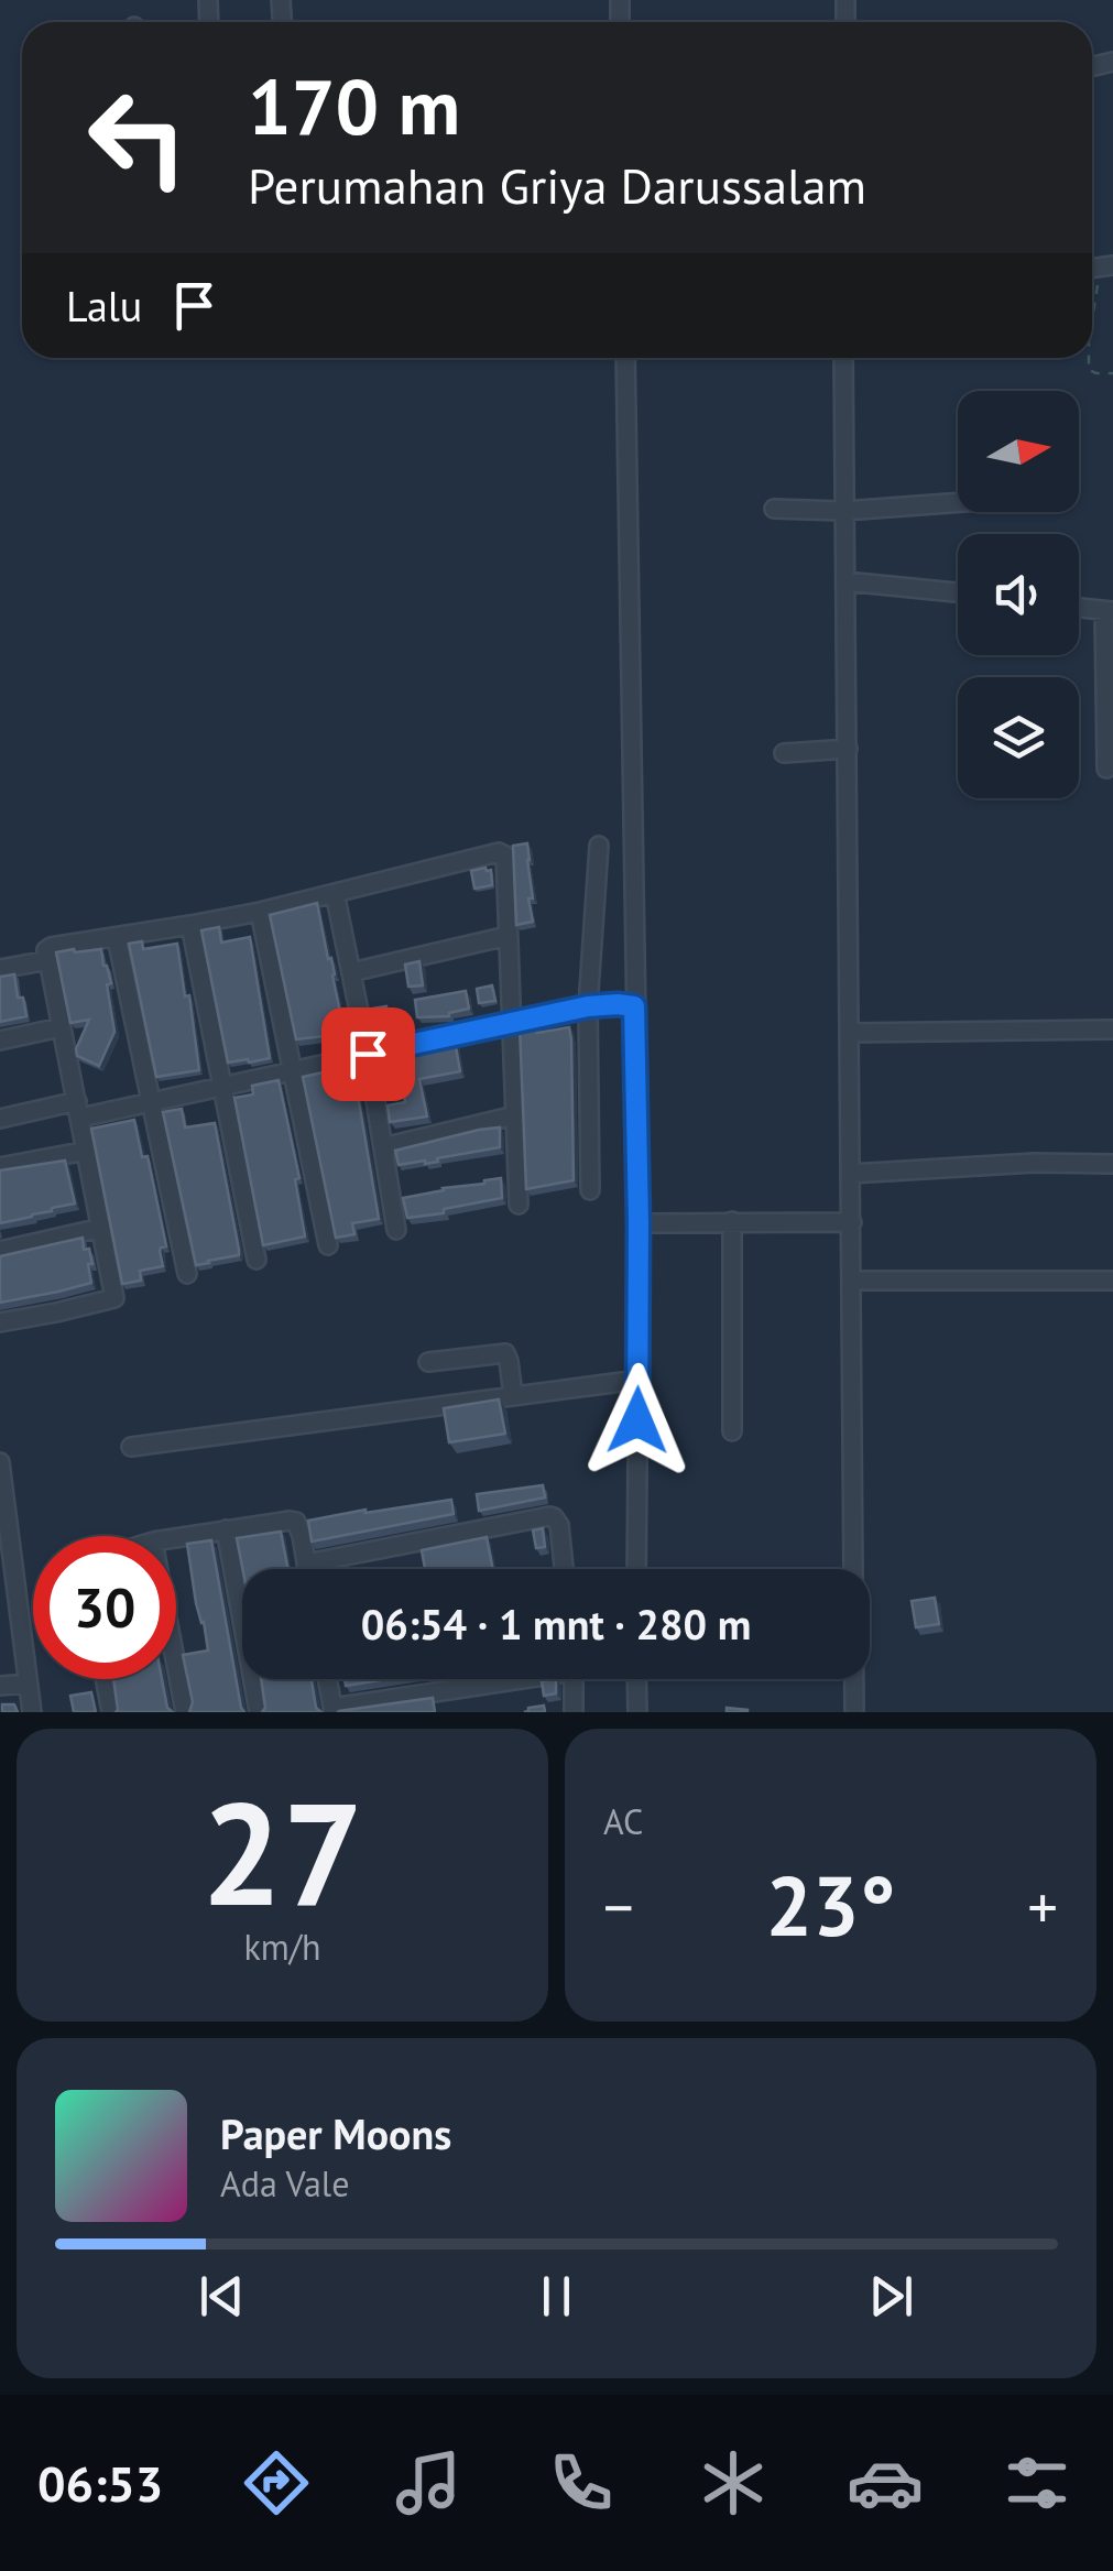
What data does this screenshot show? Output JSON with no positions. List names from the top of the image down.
{
  "north": "right",
  "page": {
    "turn": ["170 m", "Perumahan Griya Darussalam"],
    "then": "Lalu",
    "limit": "30",
    "trip": "06:54 · 1 mnt · 280 m",
    "tile": [
      ["27", "km/h"],
      "AC"
    ],
    "heat": ["−", "23°", "+"],
    "song": ["Paper Moons", "Ada Vale"],
    "tabs": "06:53"
  }
}
